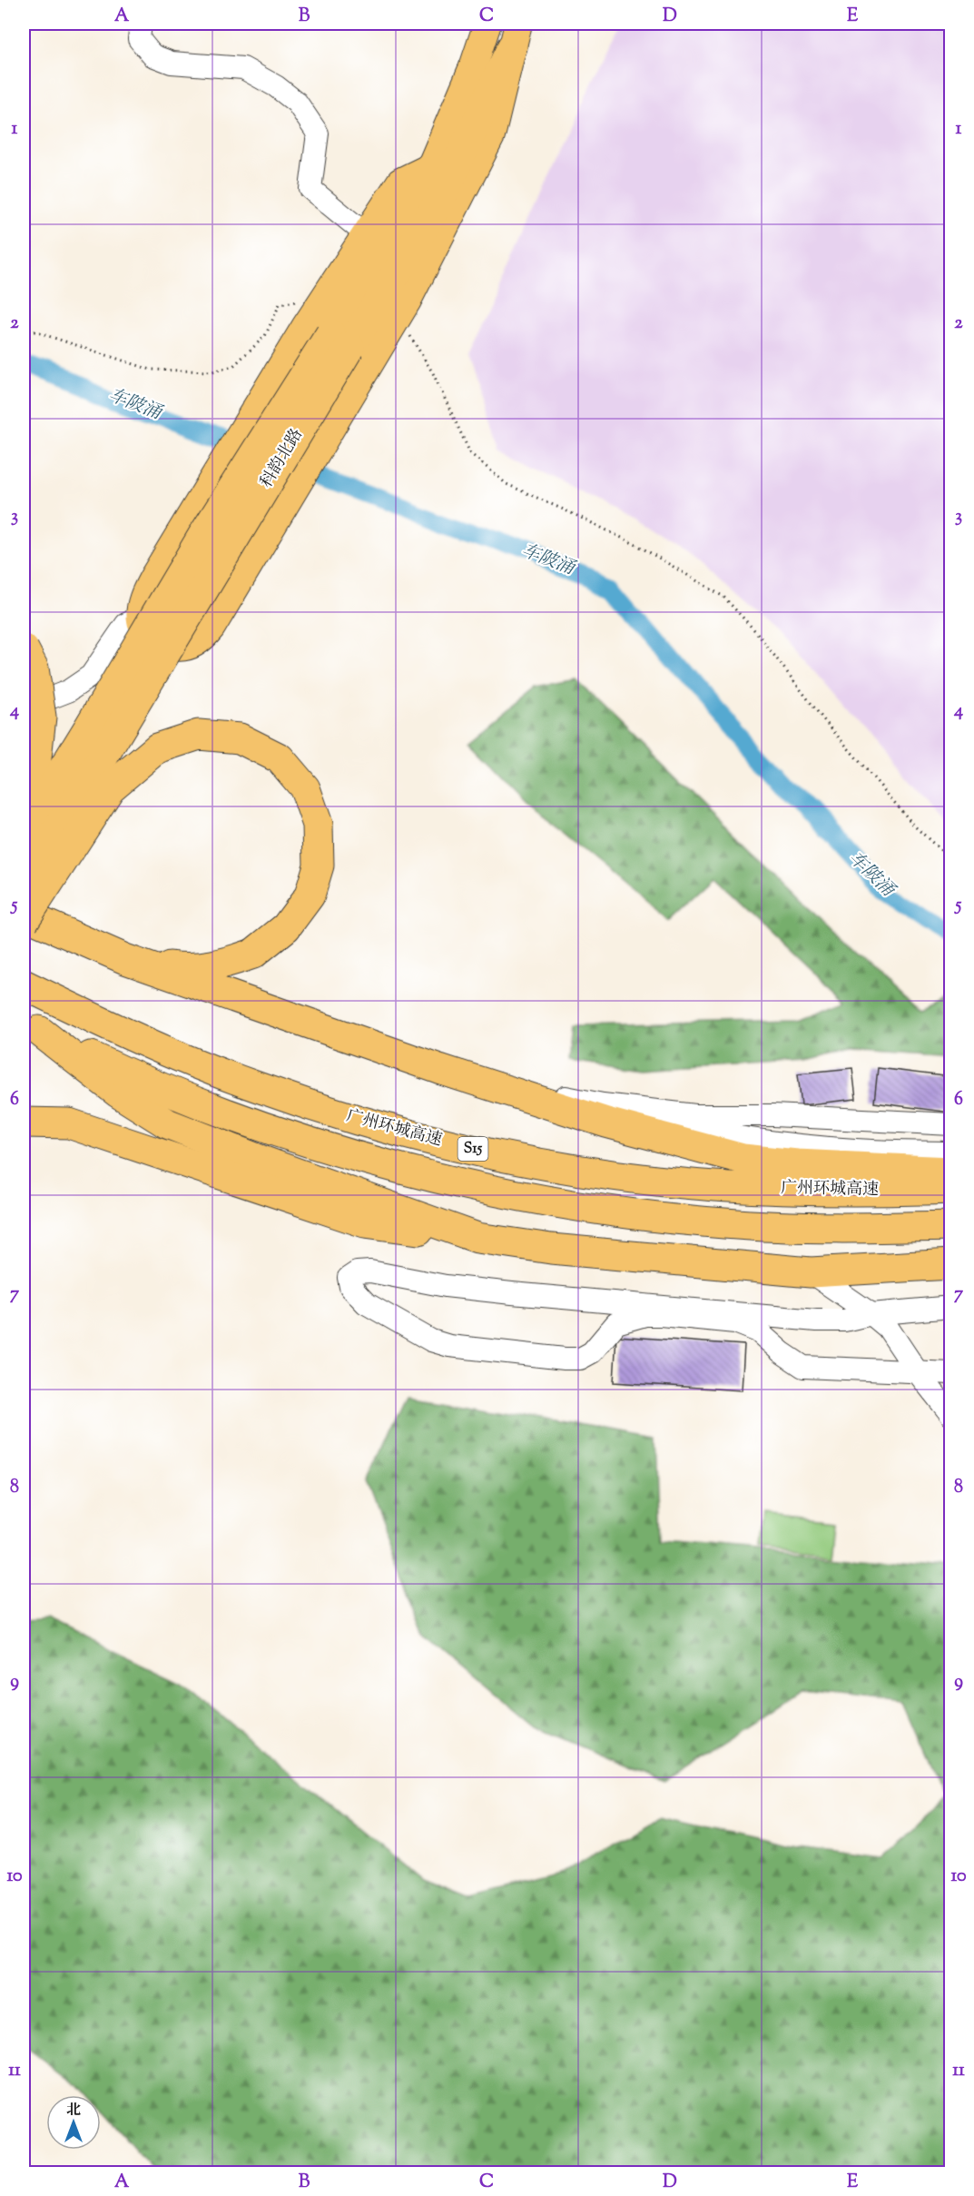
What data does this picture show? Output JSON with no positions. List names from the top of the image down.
{
  "streets": {
    "highway": ["科韵北路", "广州环城高速", "S15"]
  },
  "water": ["车陂涌"],
  "north": "top",
  "grid": {
    "columns": [
      "A",
      "B",
      "C",
      "D",
      "E"
    ],
    "rows": [
      "1",
      "2",
      "3",
      "4",
      "5",
      "6",
      "7",
      "8",
      "9",
      "10",
      "11"
    ]
  }
}
